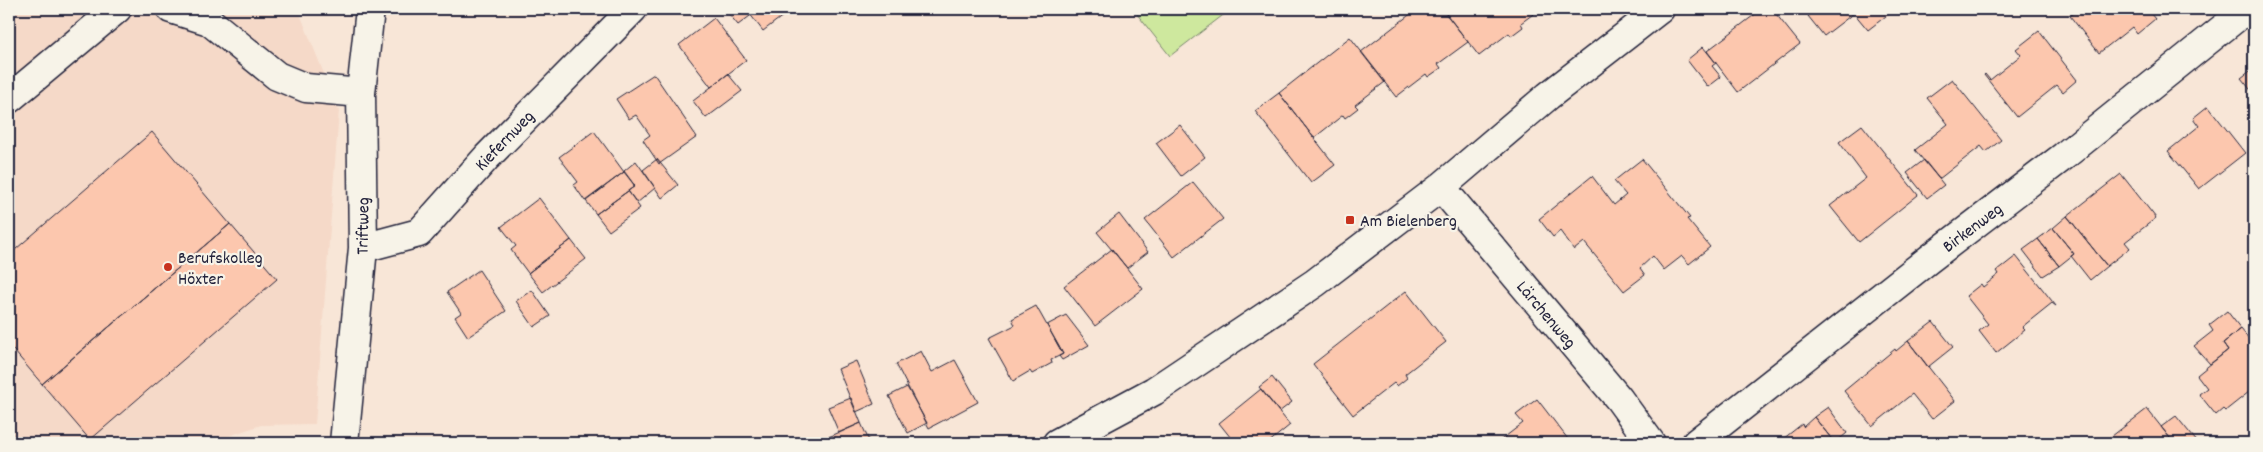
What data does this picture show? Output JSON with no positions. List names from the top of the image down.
{
  "streets": {
    "street": [
      "Kiefernweg",
      "Triftweg",
      "Birkenweg",
      "Lärchenweg"
    ]
  },
  "crossings": [
    ["Kiefernweg", "Triftweg"]
  ],
  "places": {
    "transit": ["Am Bielenberg"],
    "other": ["Berufskolleg Höxter"]
  }
}
